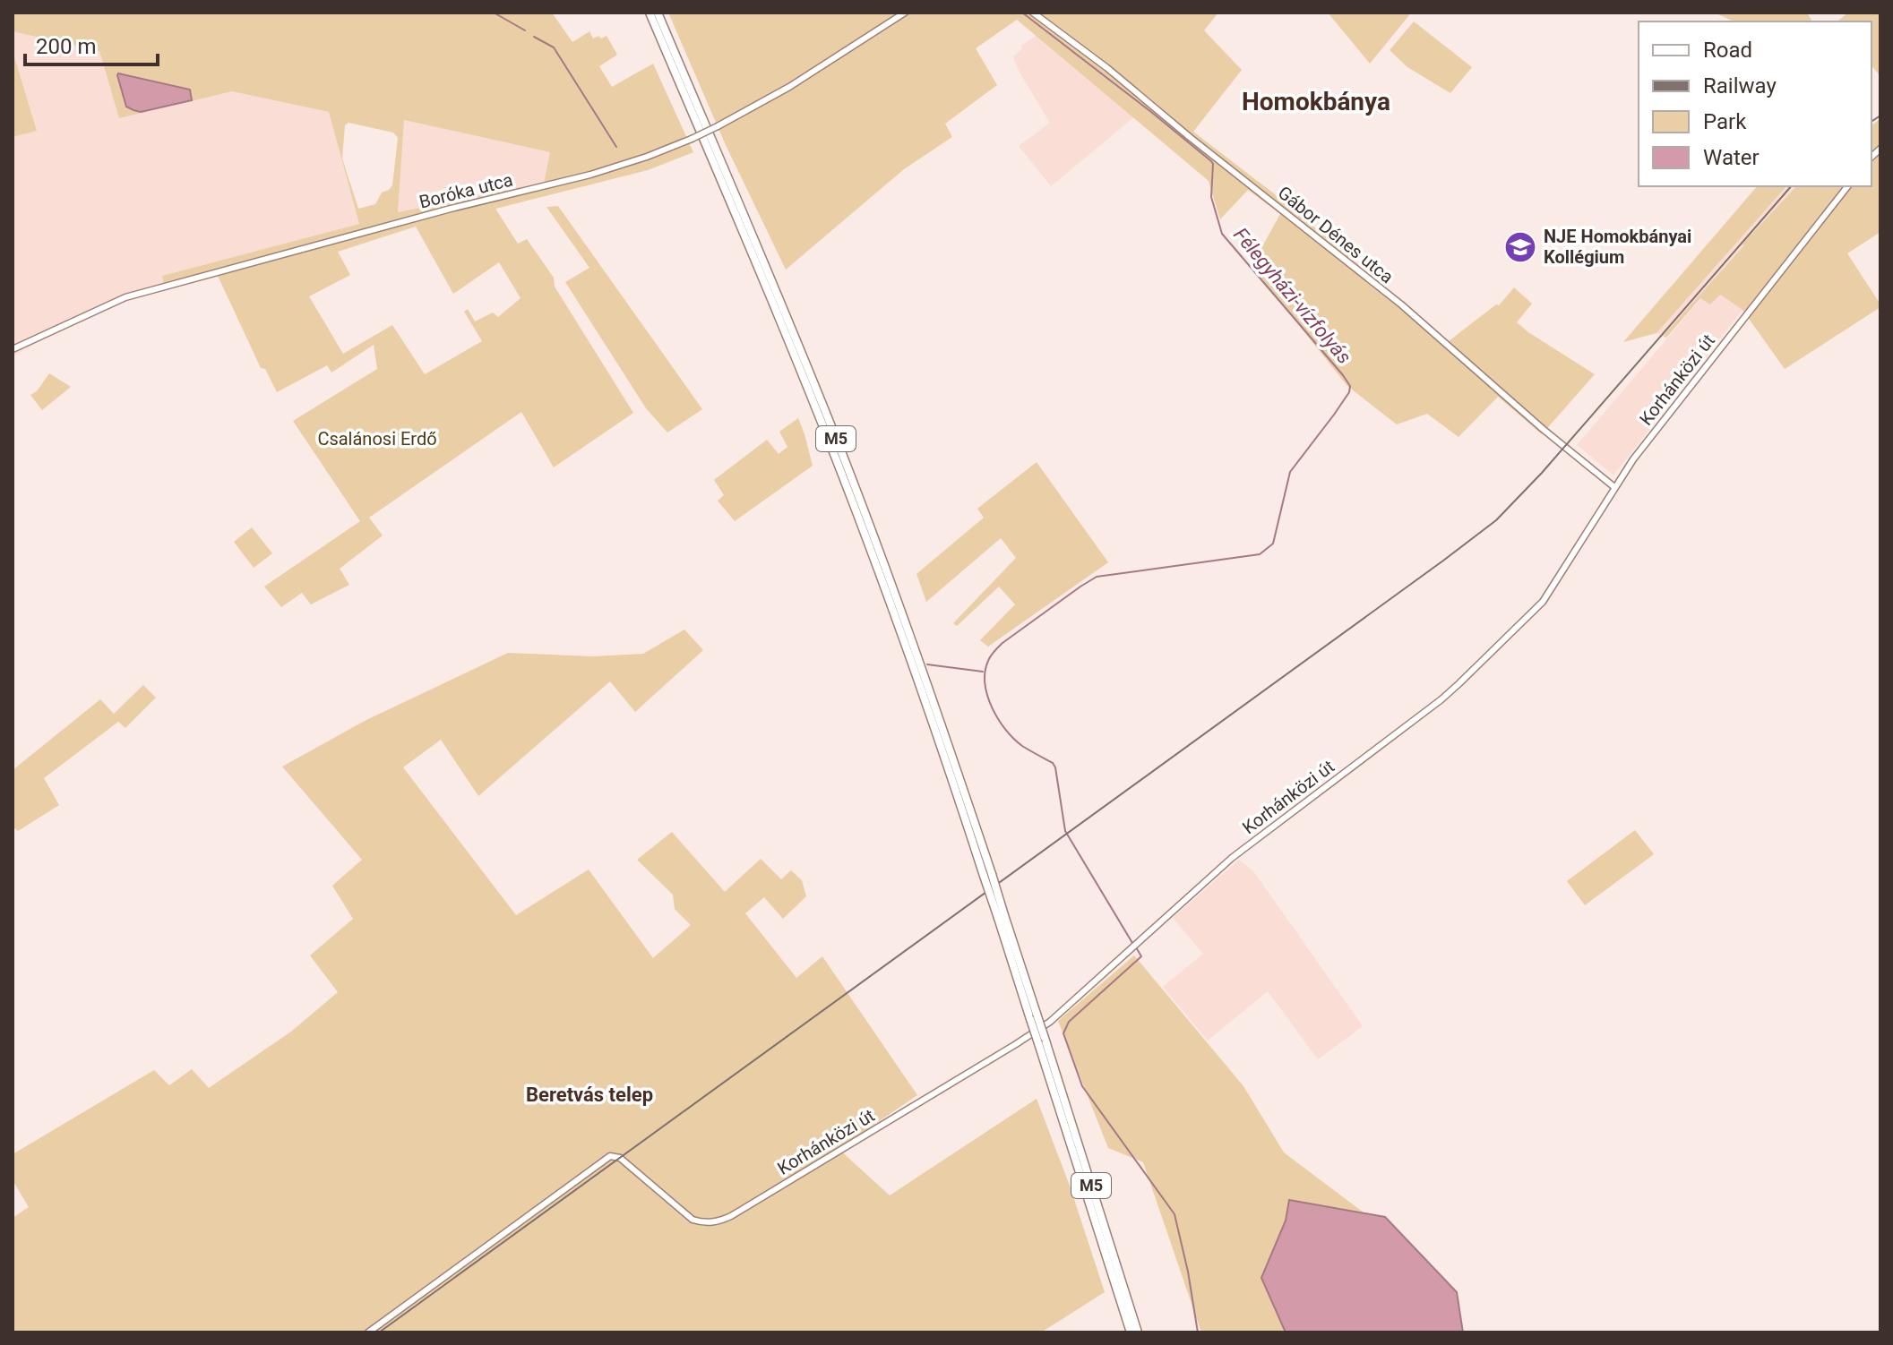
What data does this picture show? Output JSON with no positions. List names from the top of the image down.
{
  "streets": {
    "highway": ["M5"],
    "street": ["Boróka utca", "Gábor Dénes utca", "Korhánközi út"]
  },
  "crossings": [
    ["Gábor Dénes utca", "Korhánközi út"]
  ],
  "districts": ["Homokbánya", "Beretvás telep"],
  "water": ["Félegyházi-vízfolyás"],
  "parks": ["Csalánosi Erdő"],
  "places": {
    "school or university": ["NJE Homokbányai Kollégium"]
  },
  "legend": [
    "Road",
    "Railway",
    "Park",
    "Water"
  ],
  "scale_bar": "200 m"
}
